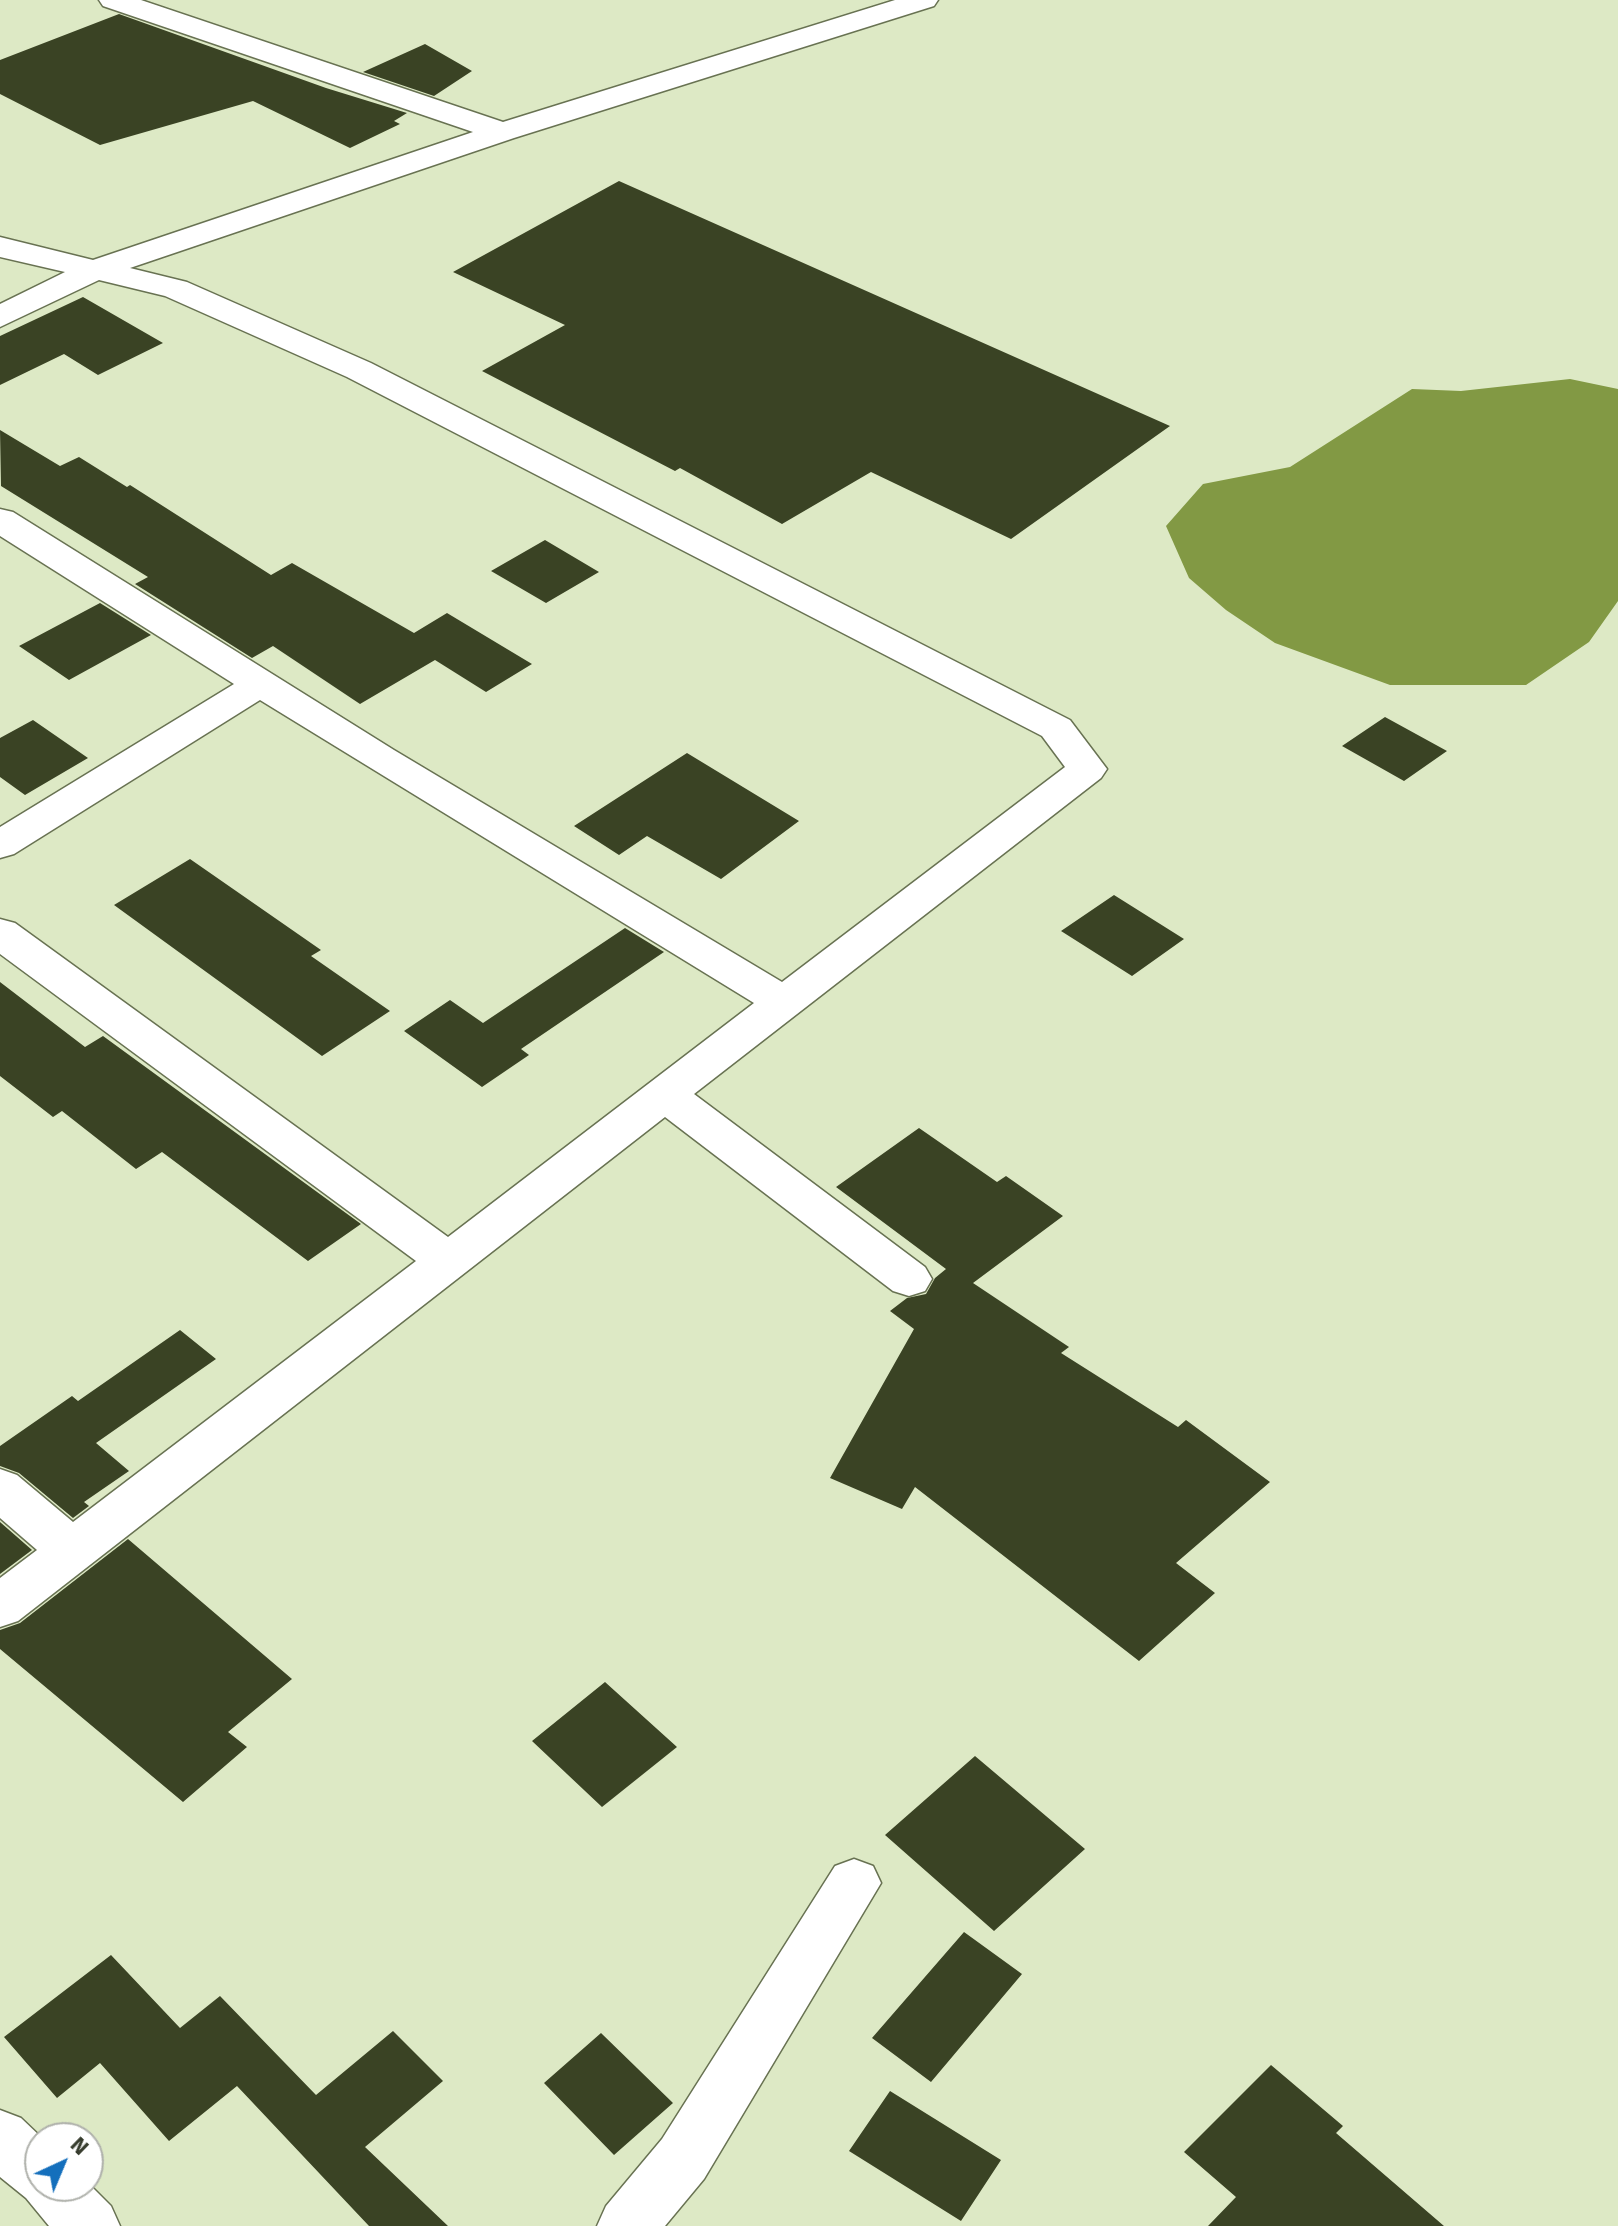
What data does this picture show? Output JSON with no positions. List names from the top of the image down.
{
  "north": "top right"
}
